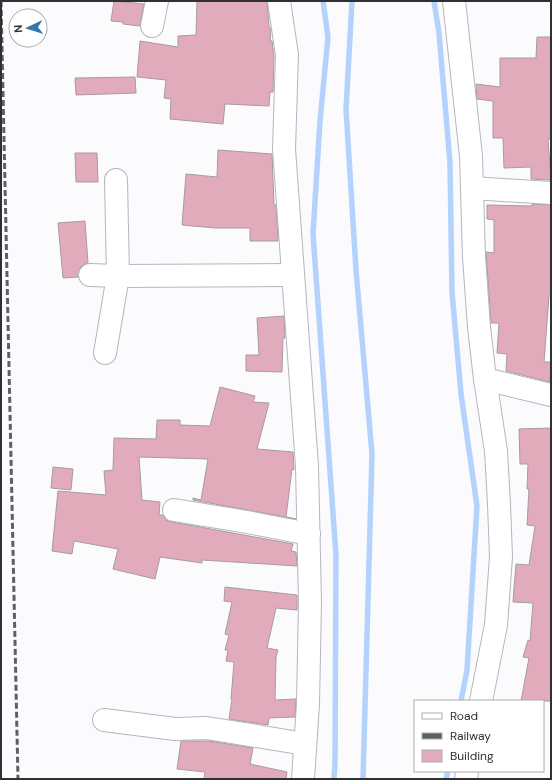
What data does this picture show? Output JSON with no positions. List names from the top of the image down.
{
  "legend": ["Road", "Railway", "Building"],
  "north": "left"
}
